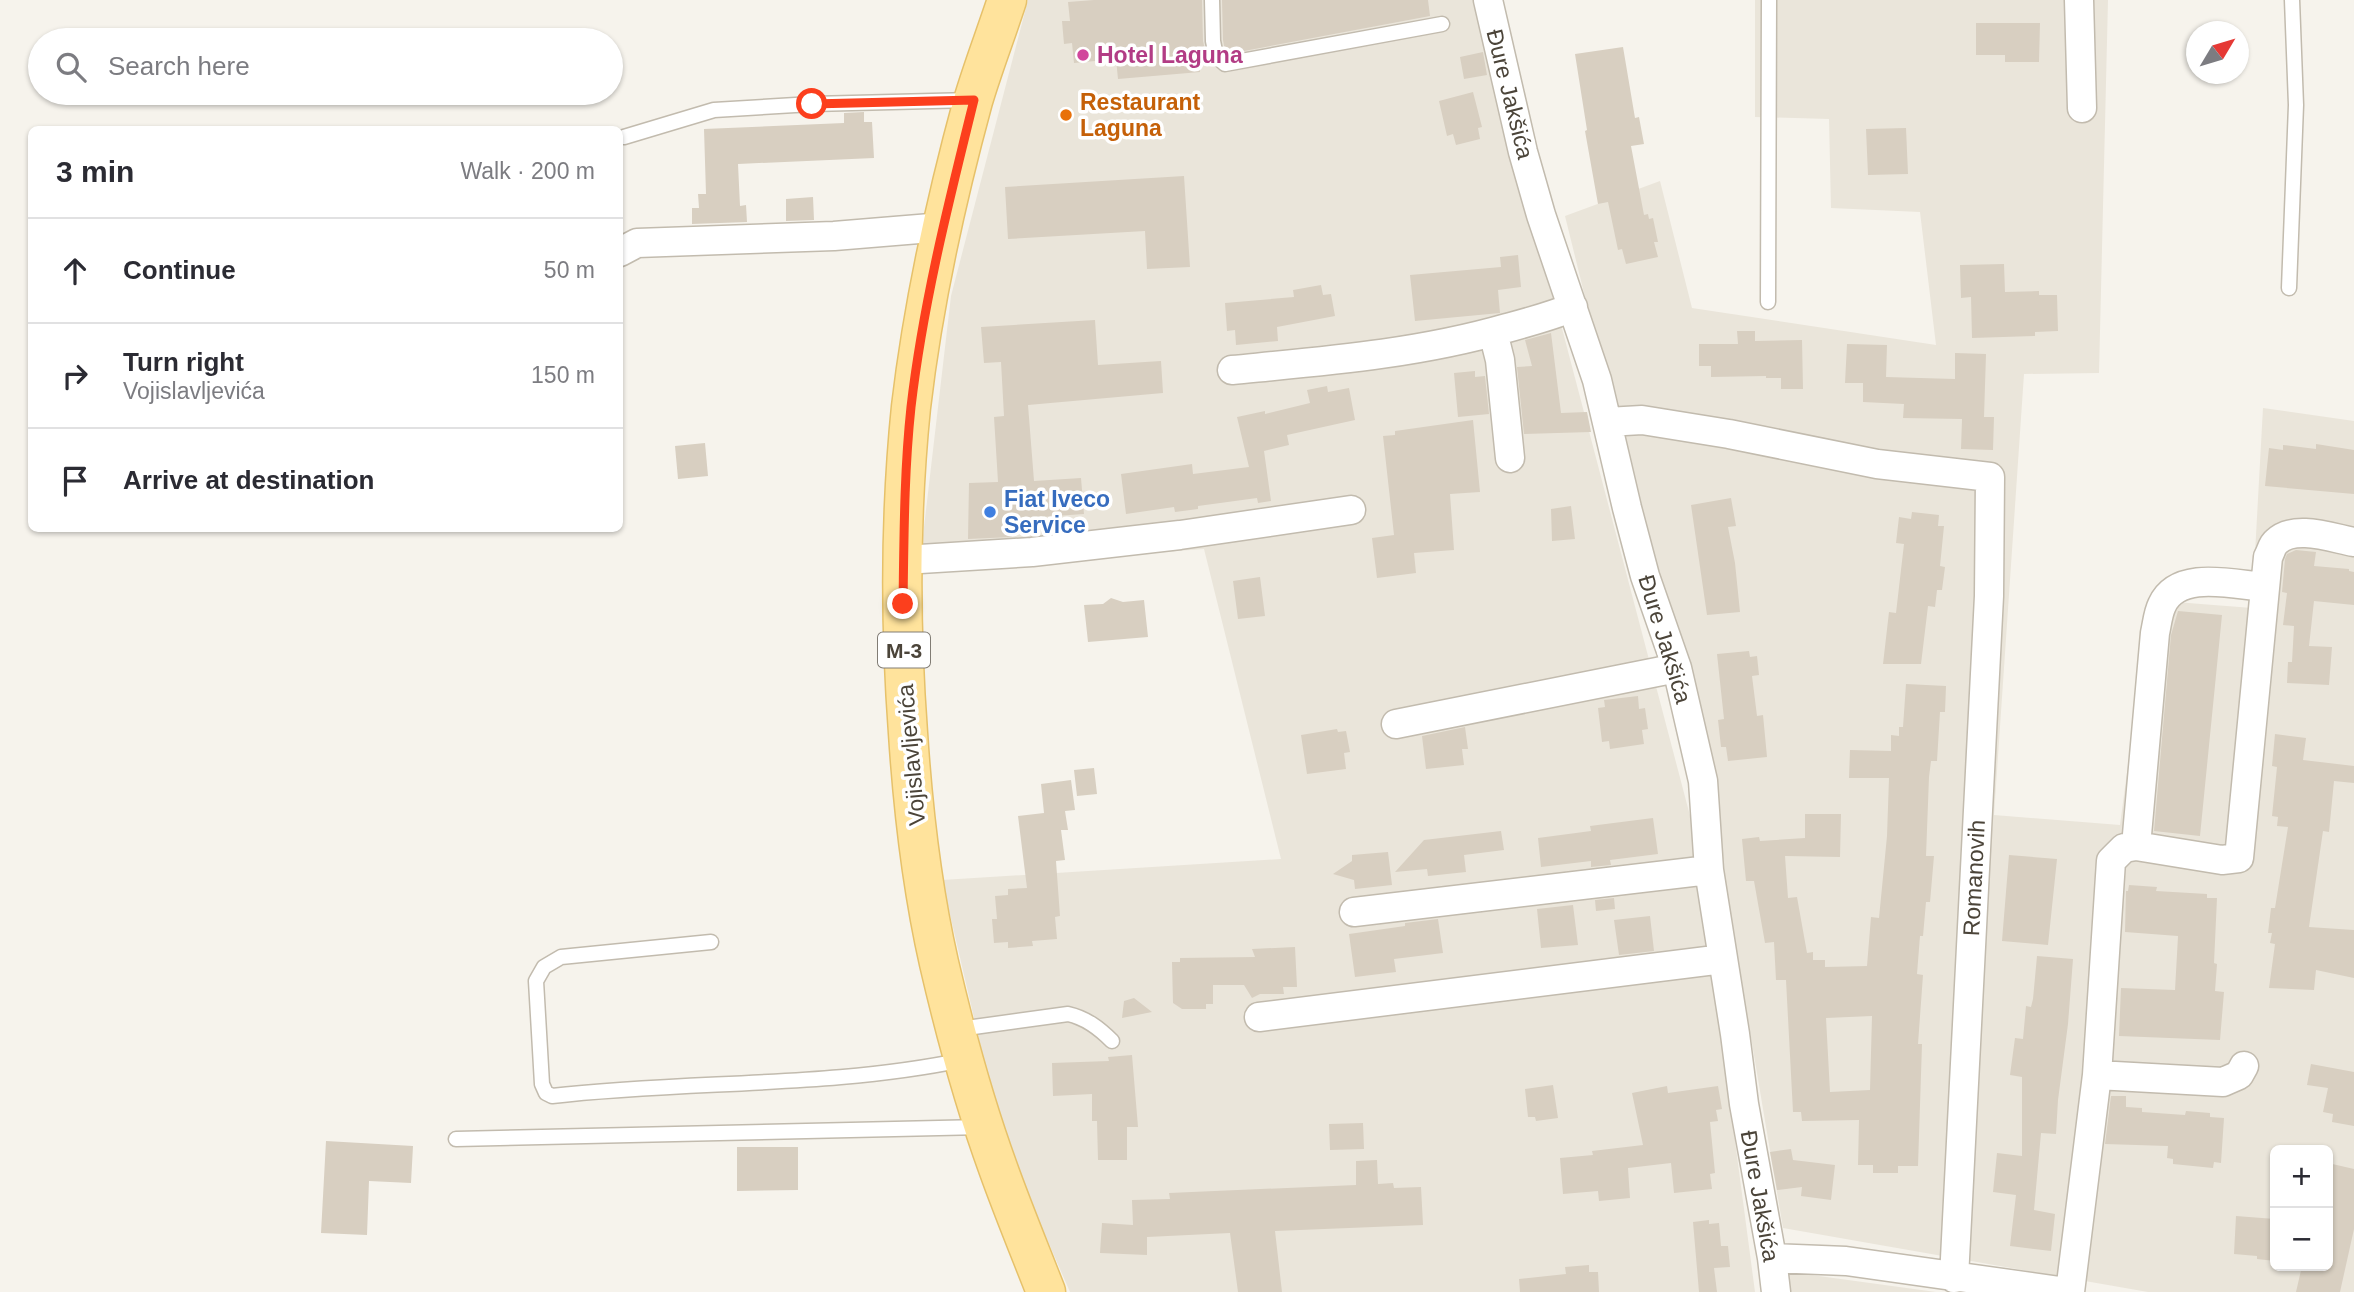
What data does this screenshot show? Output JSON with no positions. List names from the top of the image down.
{
  "streets": {
    "main road": ["M-3", "Vojislavljevića"],
    "street": ["Đure Jakšića", "Romanovih"]
  },
  "crossings": [
    ["Đure Jakšića", "Romanovih"]
  ],
  "places": ["Hotel Laguna", "Restaurant Laguna", "Fiat Iveco Service"],
  "north": "top right",
  "page": {
    "search": "Search here",
    "heading": ["3 min", "Walk · 200 m"],
    "list": [
      ["Continue", "50 m"],
      ["Turn right", "Vojislavljevića", "150 m"],
      "Arrive at destination"
    ],
    "map_buttons": ["+", "−"]
  }
}
